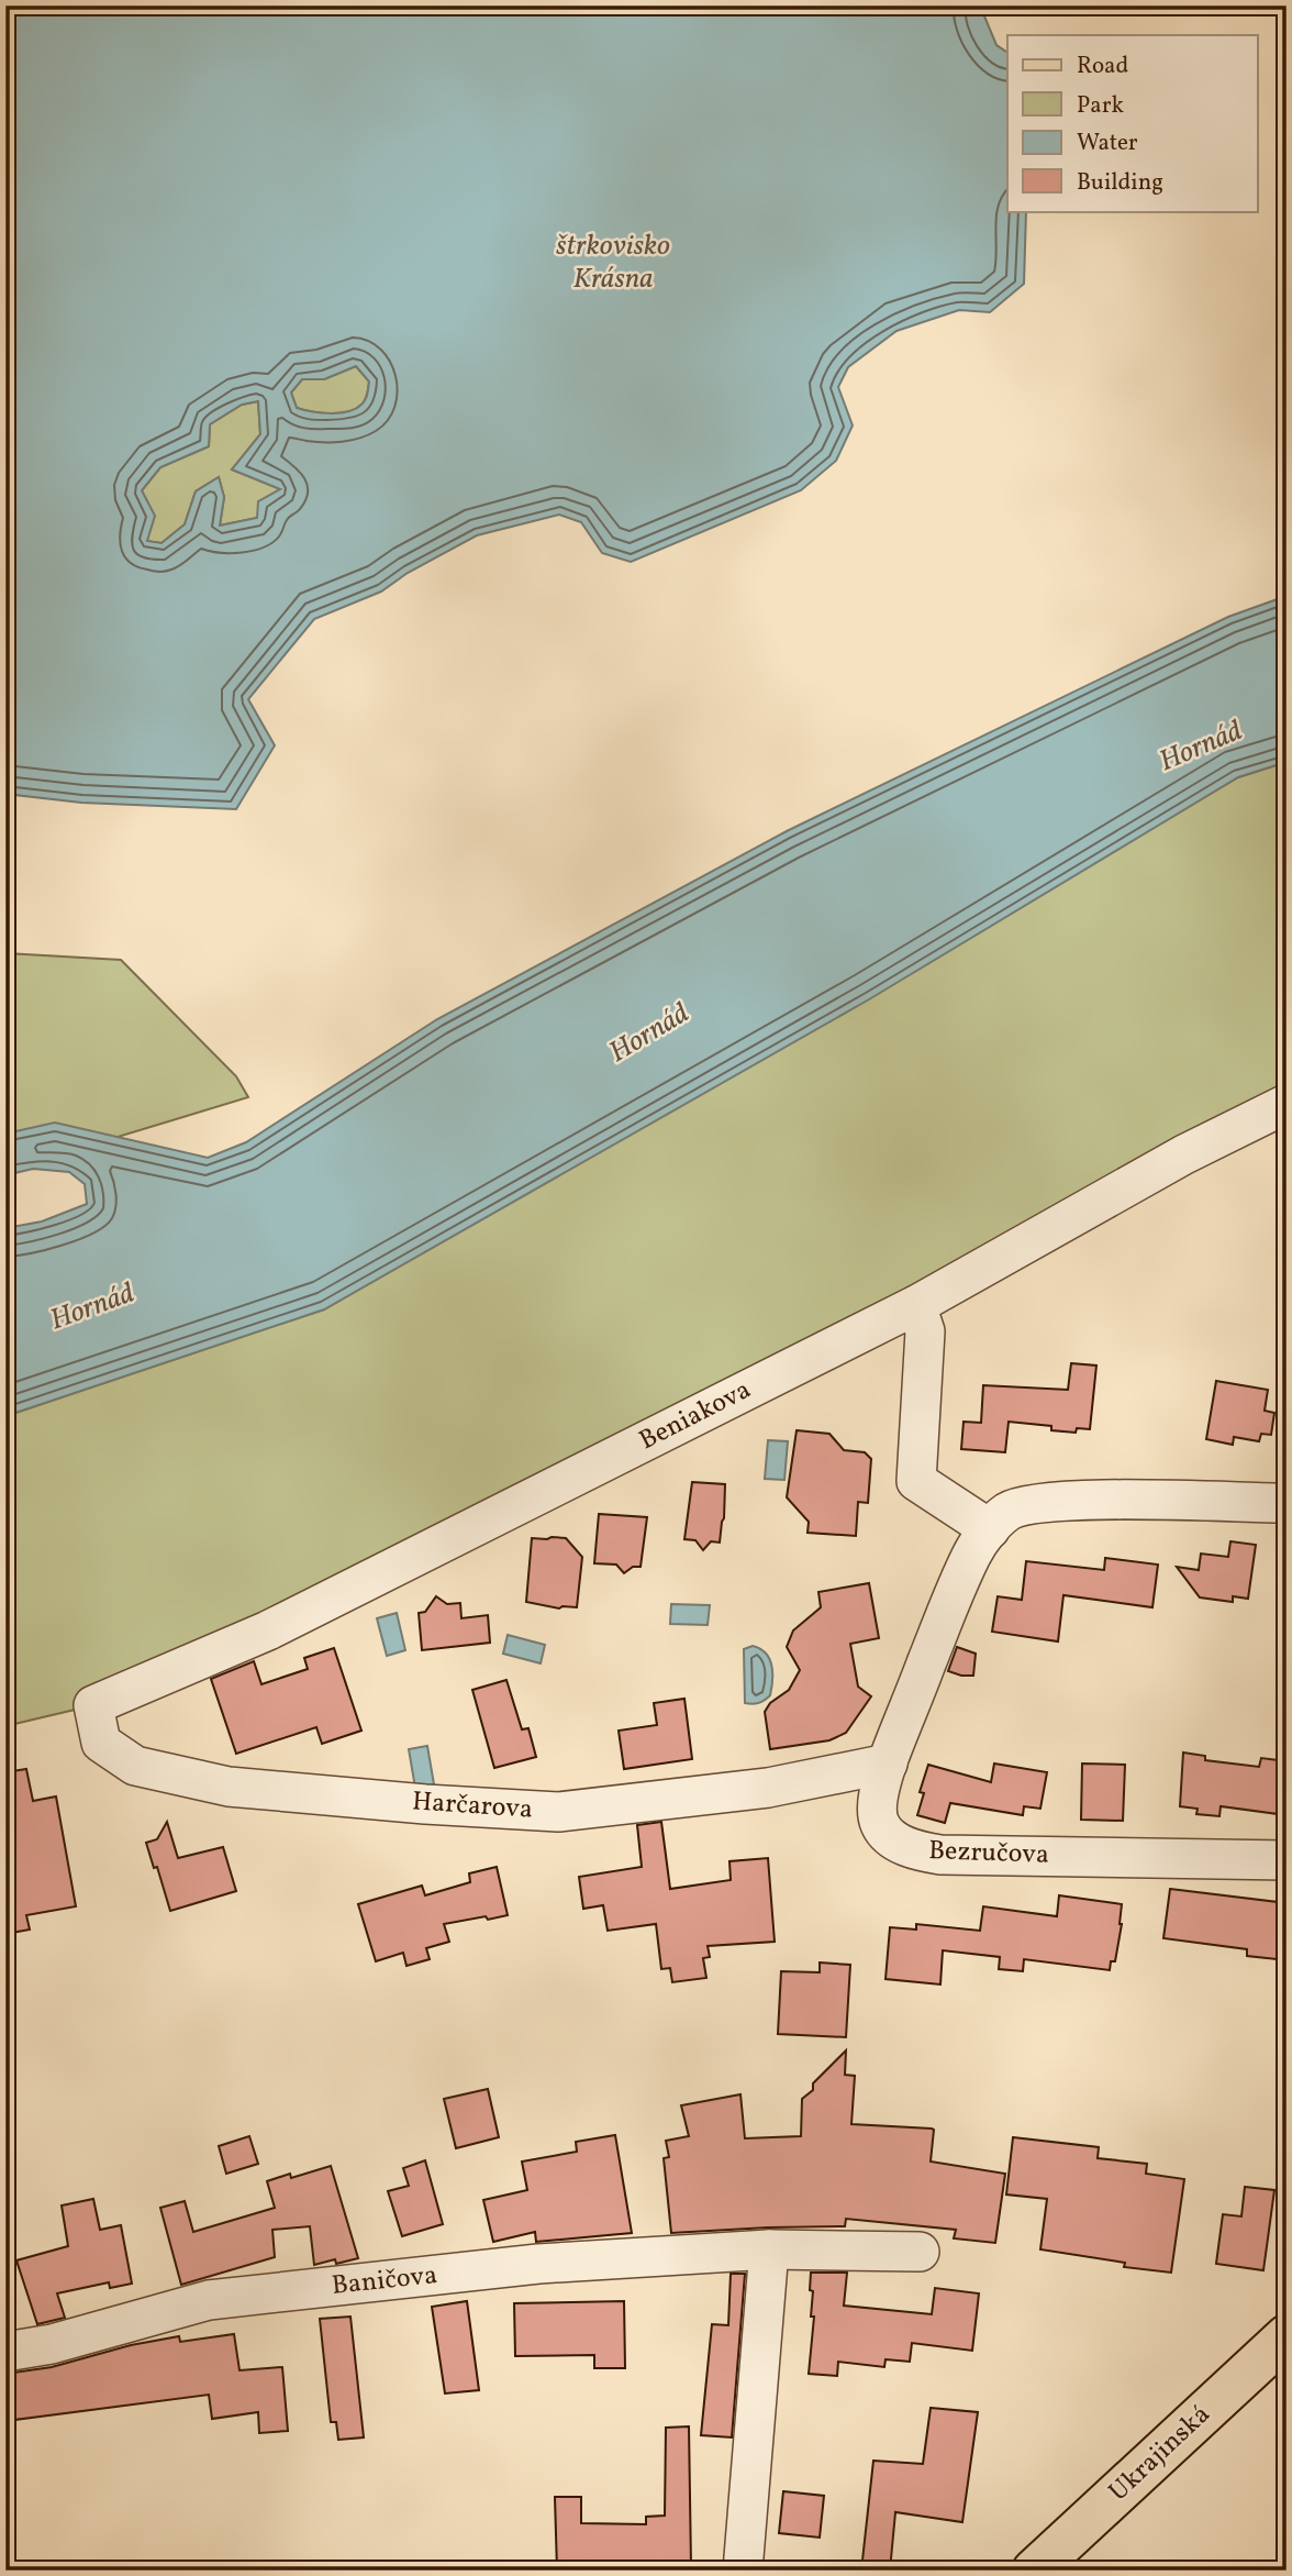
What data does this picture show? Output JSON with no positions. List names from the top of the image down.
{
  "streets": {
    "main road": ["Ukrajinská"],
    "street": [
      "Beniakova",
      "Harčarova",
      "Bezručova",
      "Baničova"
    ]
  },
  "crossings": [
    ["Beniakova", "Harčarova"],
    ["Harčarova", "Bezručova"]
  ],
  "water": ["štrkovisko Krásna", "Hornád"],
  "legend": [
    "Road",
    "Park",
    "Water",
    "Building"
  ]
}
